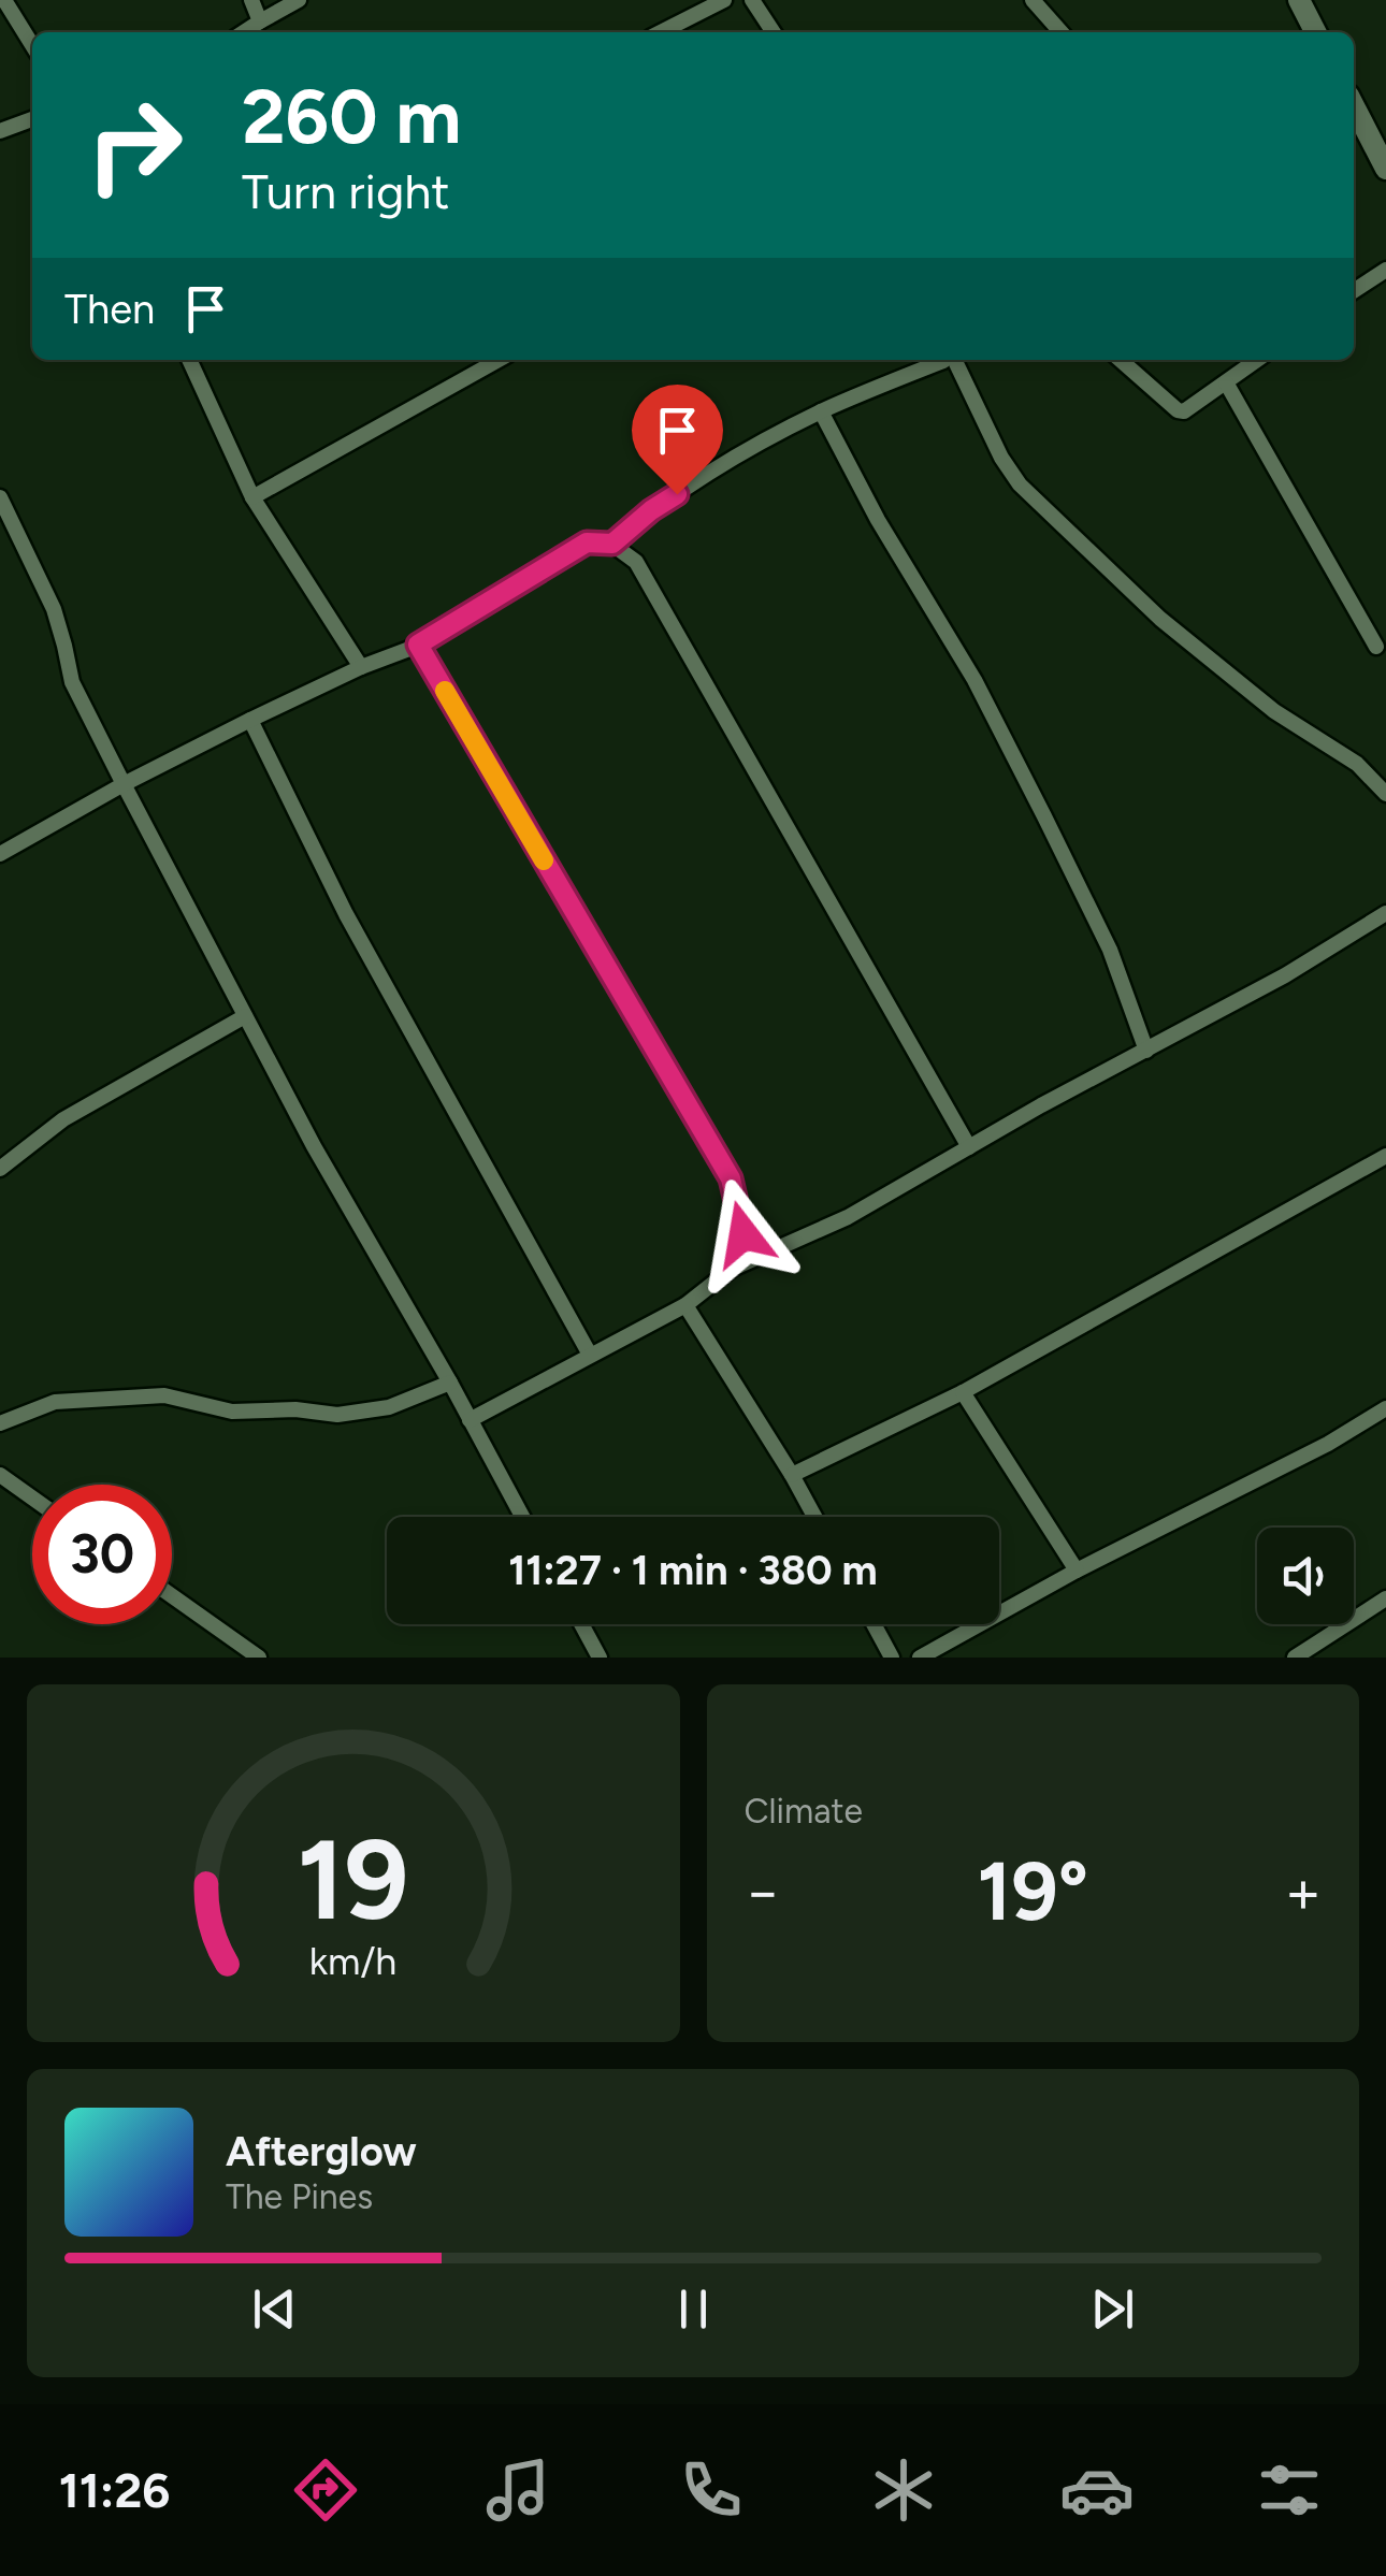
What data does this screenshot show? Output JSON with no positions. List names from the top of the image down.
{
  "page": {
    "turn": ["260 m", "Turn right"],
    "then": "Then",
    "limit": "30",
    "trip": "11:27 · 1 min · 380 m",
    "tile": "Climate",
    "heat": ["−", "19°", "+"],
    "song": ["Afterglow", "The Pines"],
    "tabs": "11:26",
    "gauge": ["19", "km/h"]
  }
}
